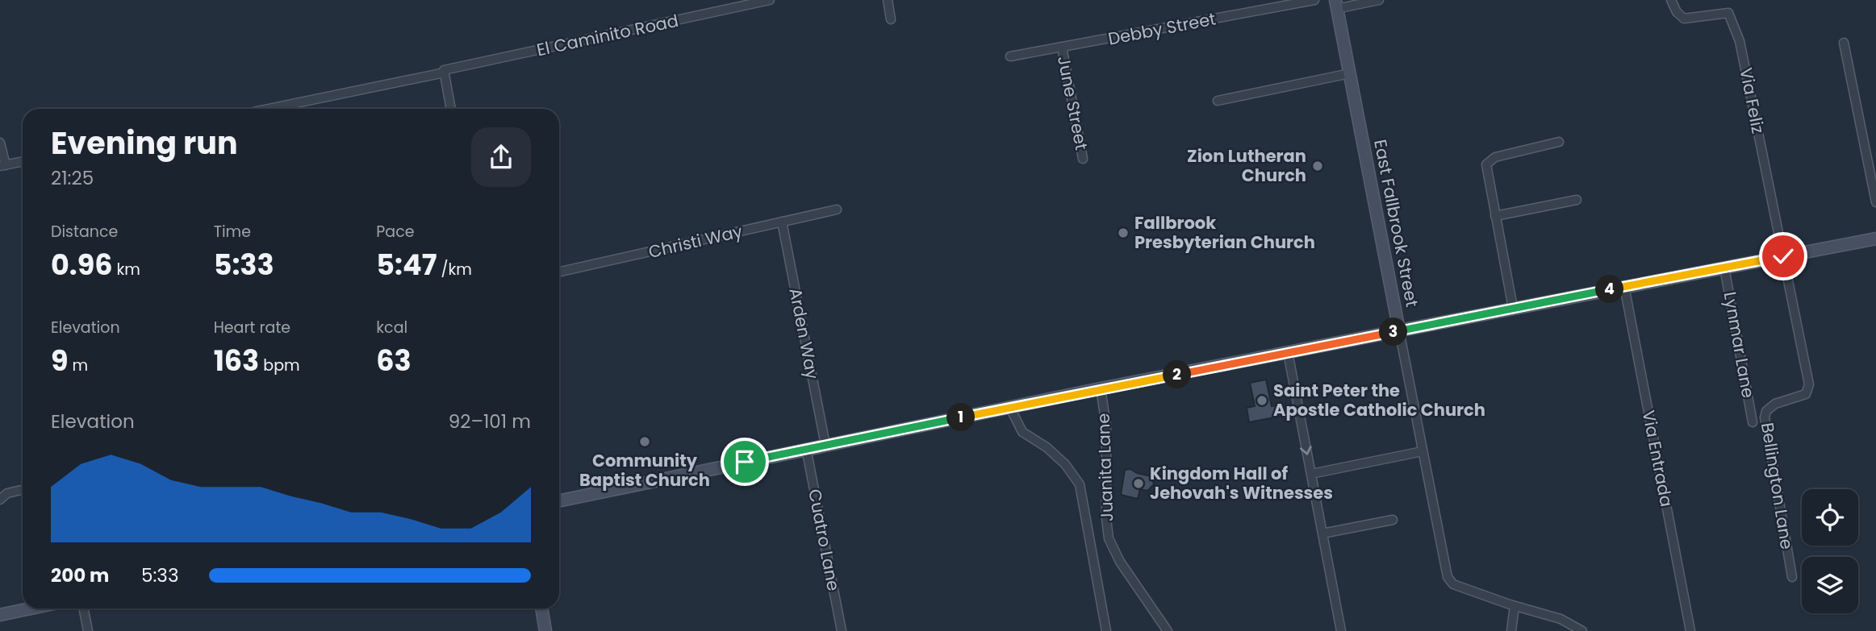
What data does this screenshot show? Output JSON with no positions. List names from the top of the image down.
{
  "streets": {
    "main road": ["East Fallbrook Street"],
    "street": [
      "Debby Street",
      "El Caminito Road",
      "Via Feliz",
      "June Street",
      "Christi Way",
      "Arden Way",
      "Lynmar Lane",
      "Via Entrada",
      "Juanita Lane",
      "Bellington Lane",
      "Cuatro Lane"
    ]
  },
  "crossings": [
    ["Debby Street", "June Street"],
    ["Via Feliz", "Bellington Lane"],
    ["Christi Way", "Arden Way"]
  ],
  "places": [
    "Zion Lutheran Church",
    "Fallbrook Presbyterian Church",
    "Saint Peter the Apostle Catholic Church",
    "Community Baptist Church",
    "Kingdom Hall of Jehovah's Witnesses"
  ],
  "page": {
    "heading": ["Evening run", "21:25"],
    "stats": [
      ["Distance", "0.96 km"],
      ["Time", "5:33"],
      ["Pace", "5:47 /km"],
      ["Elevation", "9 m"],
      ["Heart rate", "163 bpm"],
      ["kcal", "63"]
    ],
    "pins": [
      "4",
      "3",
      "2",
      "1"
    ],
    "chart": ["Elevation", "92–101 m"],
    "list": [
      {
        "name": "200 m",
        "note": "5:33"
      }
    ]
  }
}
